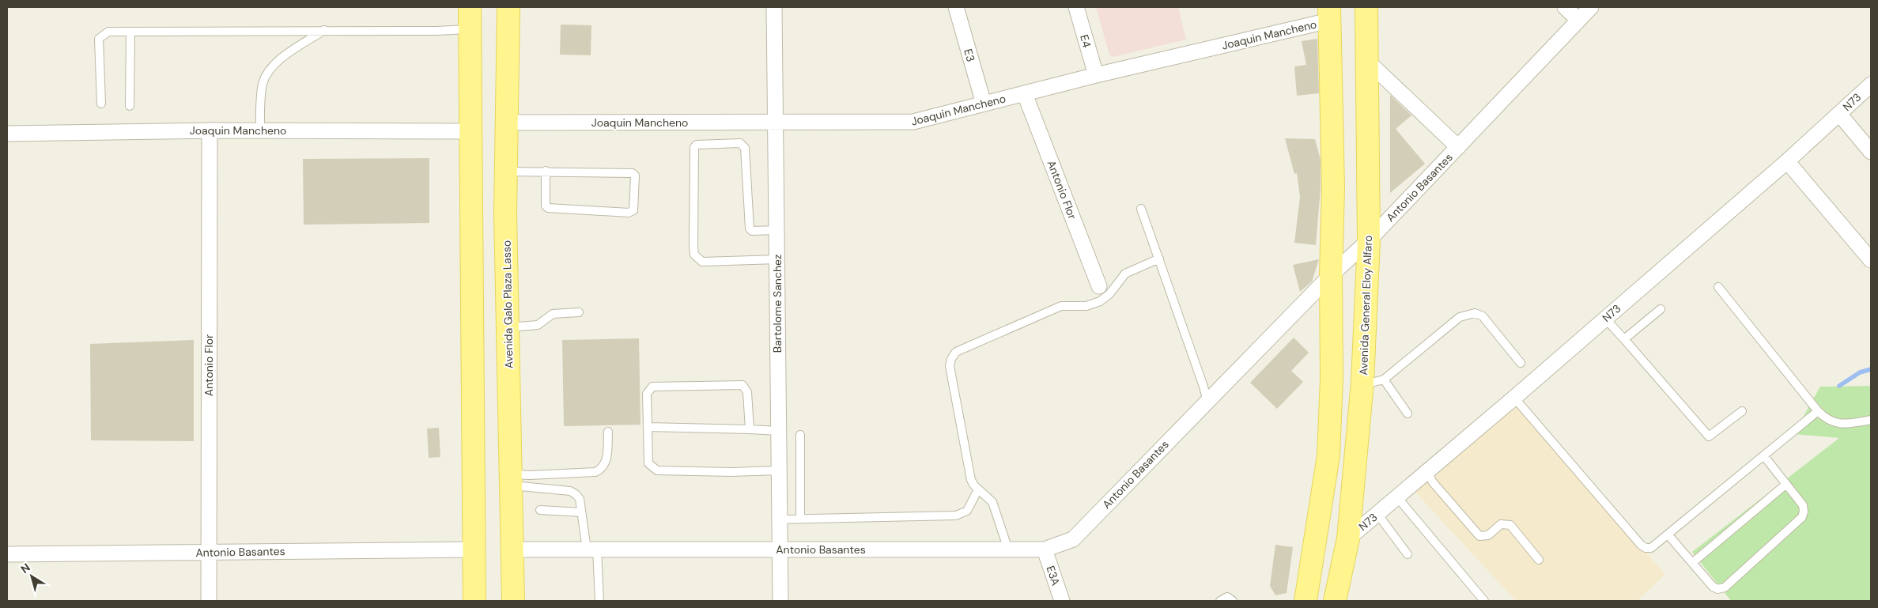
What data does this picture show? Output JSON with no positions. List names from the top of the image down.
{
  "streets": {
    "main road": ["Avenida Galo Plaza Lasso", "Avenida General Eloy Alfaro"],
    "street": [
      "Joaquin Mancheno",
      "E4",
      "E3",
      "N73",
      "Antonio Basantes",
      "Antonio Flor",
      "Bartolome Sanchez",
      "E3A"
    ]
  },
  "crossings": [
    ["Joaquin Mancheno", "E4"],
    ["Joaquin Mancheno", "E3"],
    ["Joaquin Mancheno", "Antonio Flor"],
    ["Joaquin Mancheno", "Bartolome Sanchez"],
    ["Joaquin Mancheno", "Avenida Galo Plaza Lasso"],
    ["N73", "Avenida General Eloy Alfaro"],
    ["Antonio Basantes", "Antonio Flor"],
    ["Antonio Basantes", "Bartolome Sanchez"],
    ["Antonio Basantes", "Avenida Galo Plaza Lasso"],
    ["Antonio Basantes", "Avenida General Eloy Alfaro"],
    ["Antonio Basantes", "E3A"]
  ],
  "north": "top left"
}
